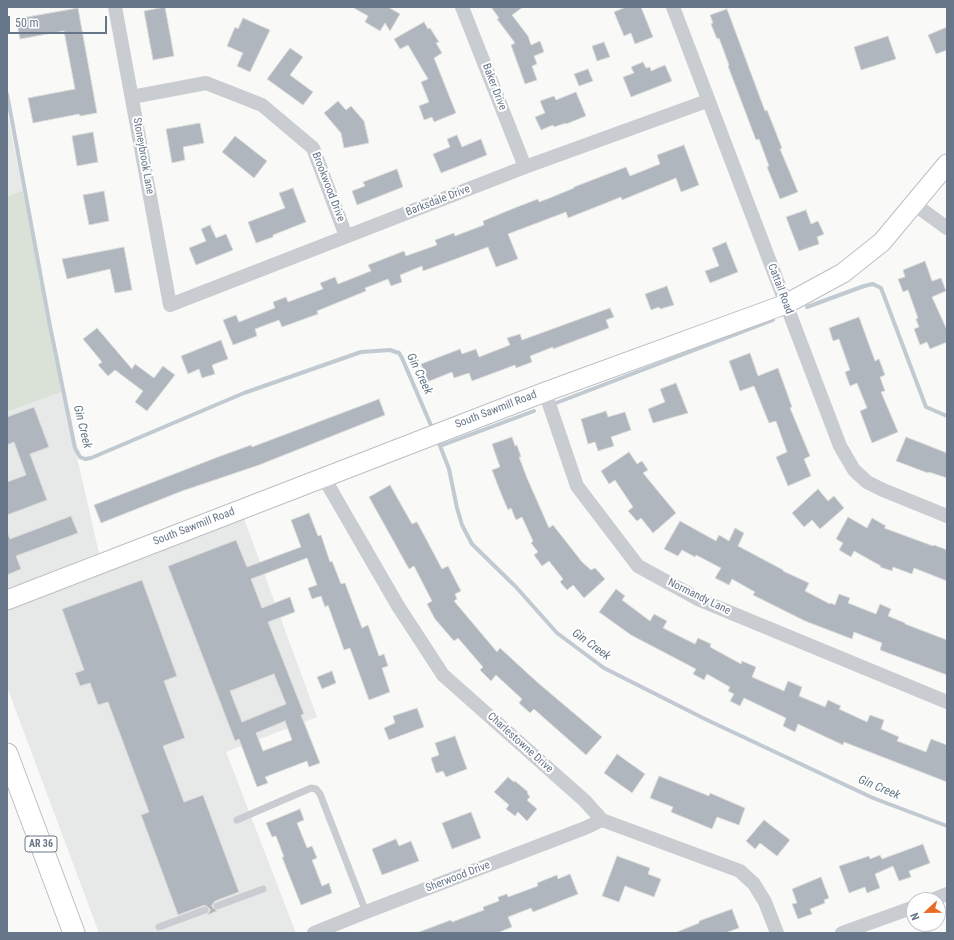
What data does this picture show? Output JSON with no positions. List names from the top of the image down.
{
  "streets": {
    "main road": ["AR 36"],
    "street": [
      "Baker Drive",
      "Stoneybrook Lane",
      "Brookwood Drive",
      "Barksdale Drive",
      "Cattail Road",
      "South Sawmill Road",
      "Normandy Lane",
      "Charlestowne Drive",
      "Sherwood Drive"
    ]
  },
  "crossings": [
    ["Baker Drive", "Barksdale Drive"],
    ["Stoneybrook Lane", "Brookwood Drive"],
    ["Stoneybrook Lane", "Barksdale Drive"],
    ["Brookwood Drive", "Barksdale Drive"],
    ["Barksdale Drive", "Cattail Road"],
    ["Cattail Road", "South Sawmill Road"],
    ["South Sawmill Road", "Normandy Lane"],
    ["South Sawmill Road", "Charlestowne Drive"],
    ["Charlestowne Drive", "Sherwood Drive"]
  ],
  "water": ["Gin Creek"],
  "scale_bar": "50 m",
  "north": "left"
}
